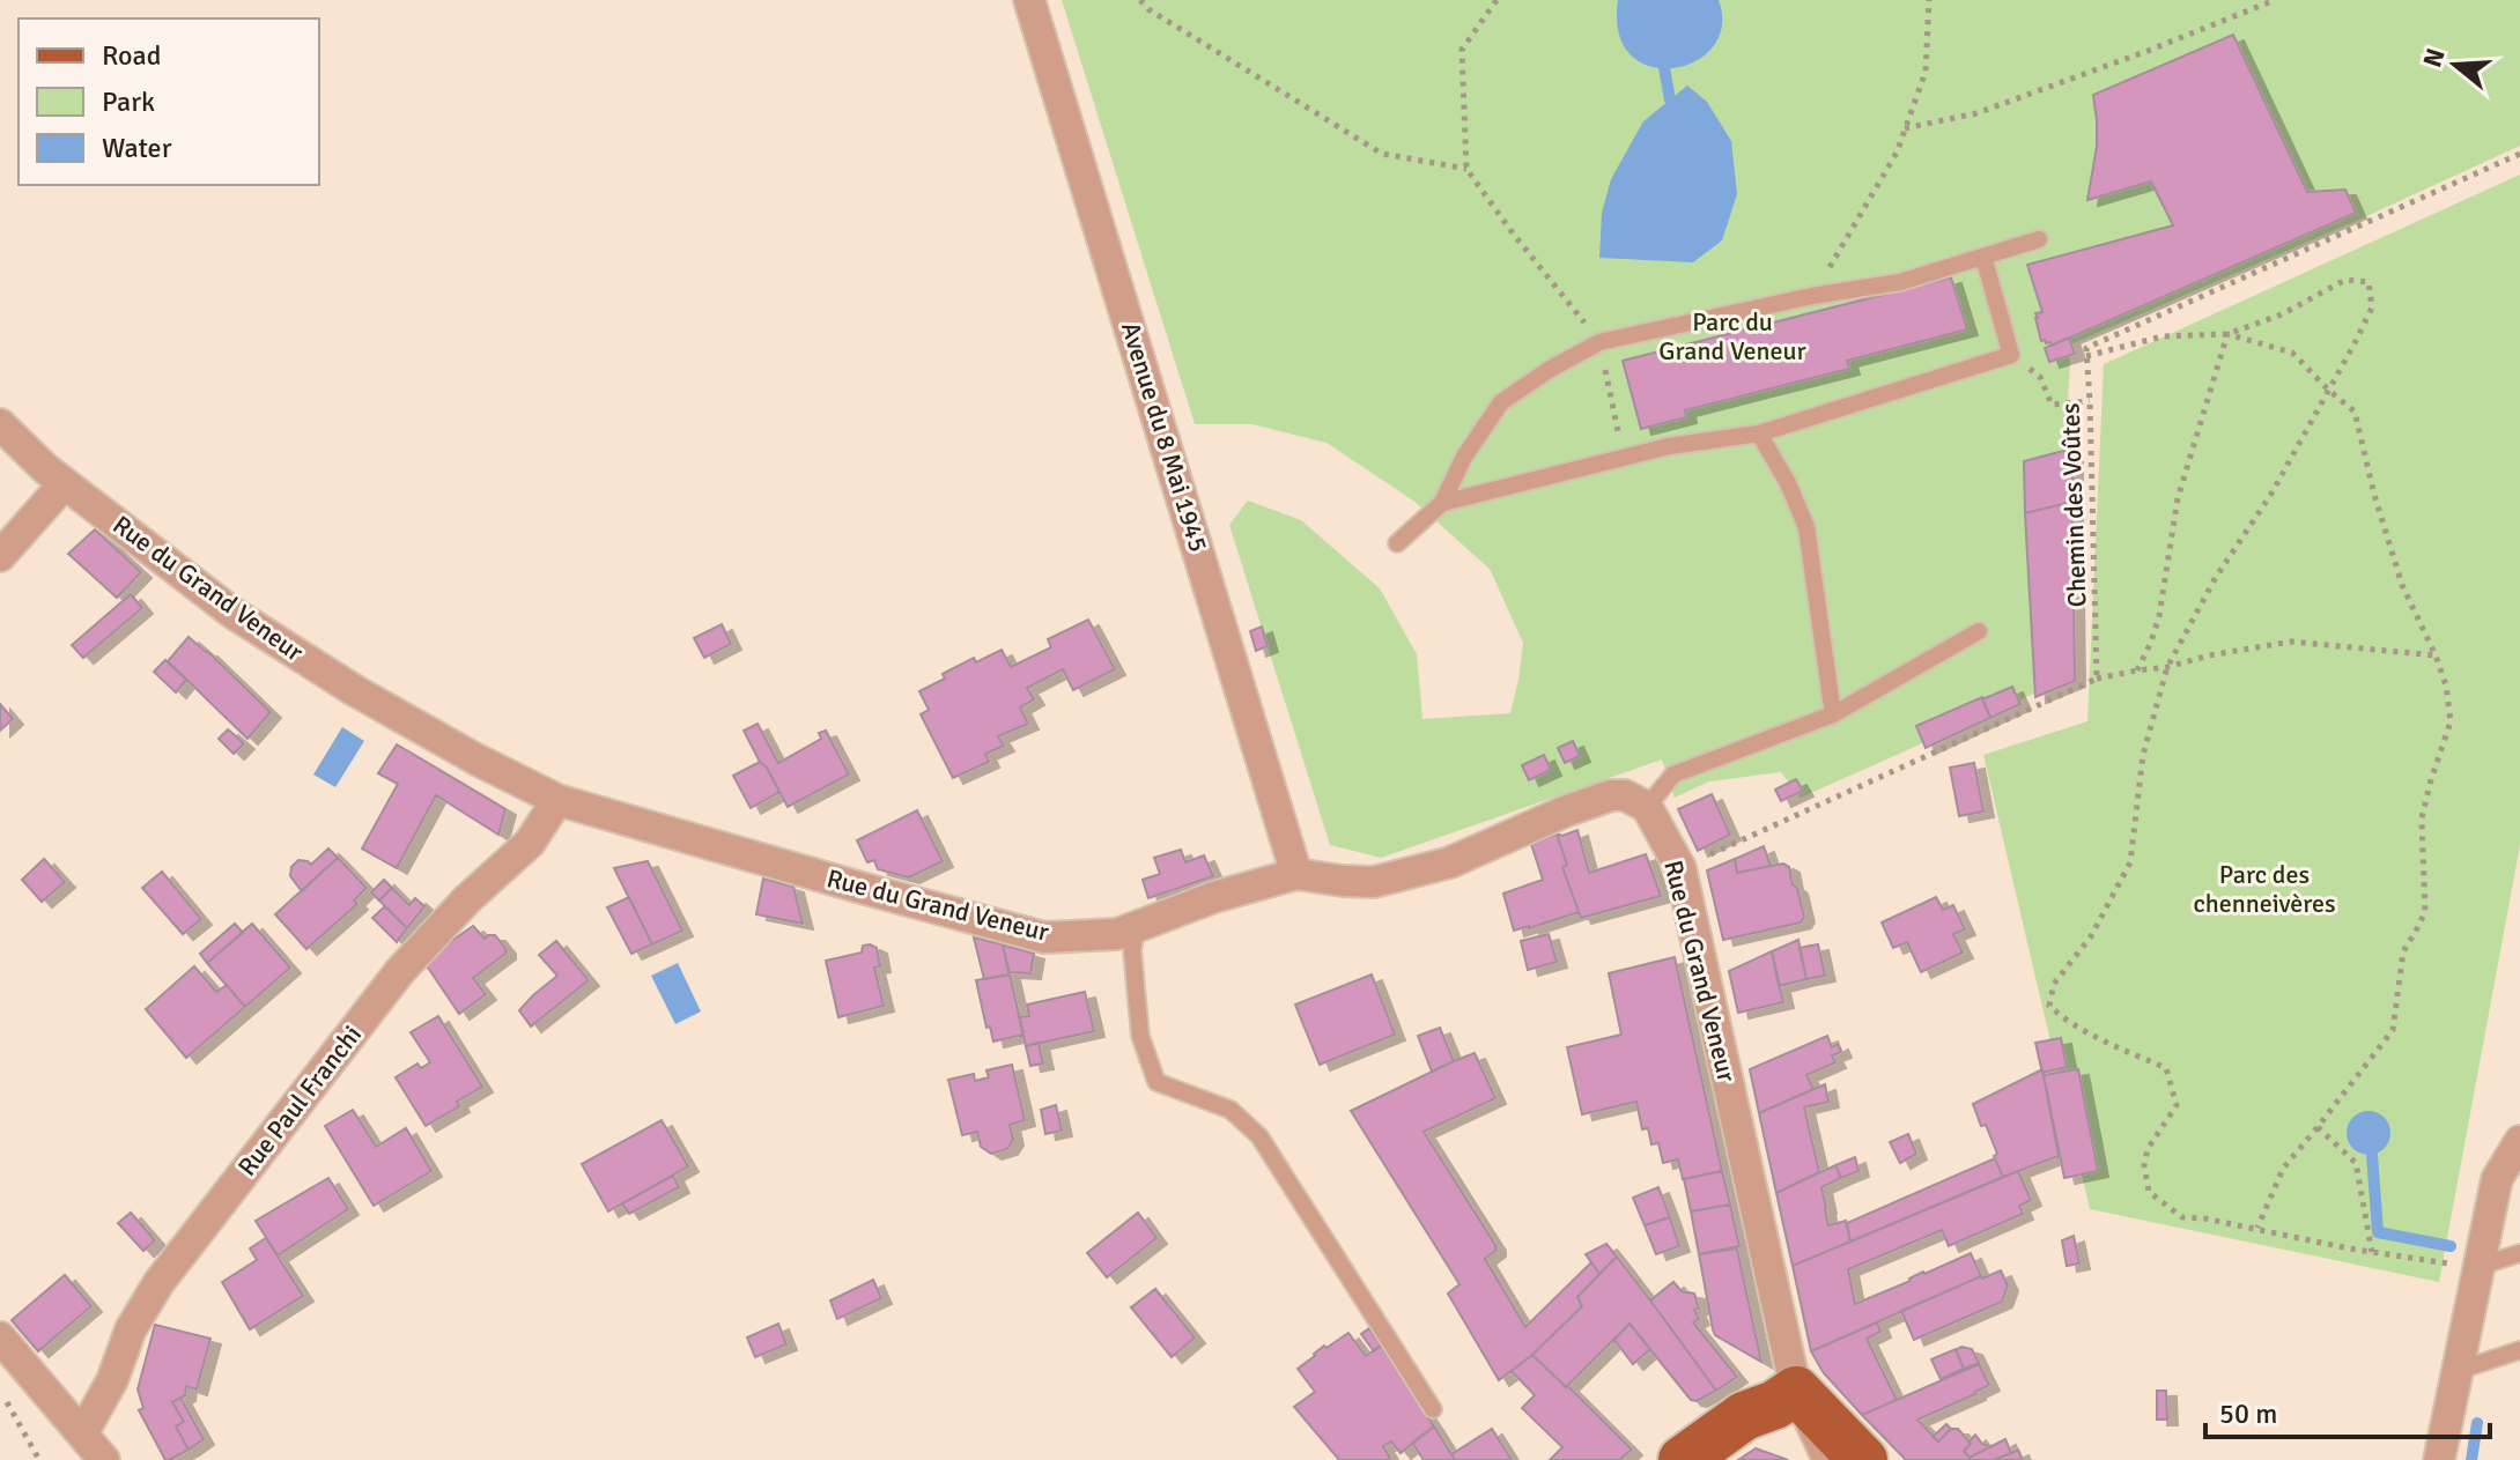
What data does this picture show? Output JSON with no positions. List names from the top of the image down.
{
  "streets": {
    "street": ["Avenue du 8 Mai 1945", "Rue du Grand Veneur", "Rue Paul Franchi"],
    "path": ["Chemin des Voûtes"]
  },
  "crossings": [
    ["Avenue du 8 Mai 1945", "Rue du Grand Veneur"],
    ["Rue du Grand Veneur", "Rue Paul Franchi"]
  ],
  "parks": ["Parc du Grand Veneur", "Parc des chenneivères"],
  "legend": ["Road", "Park", "Water"],
  "scale_bar": "50 m",
  "north": "left"
}
